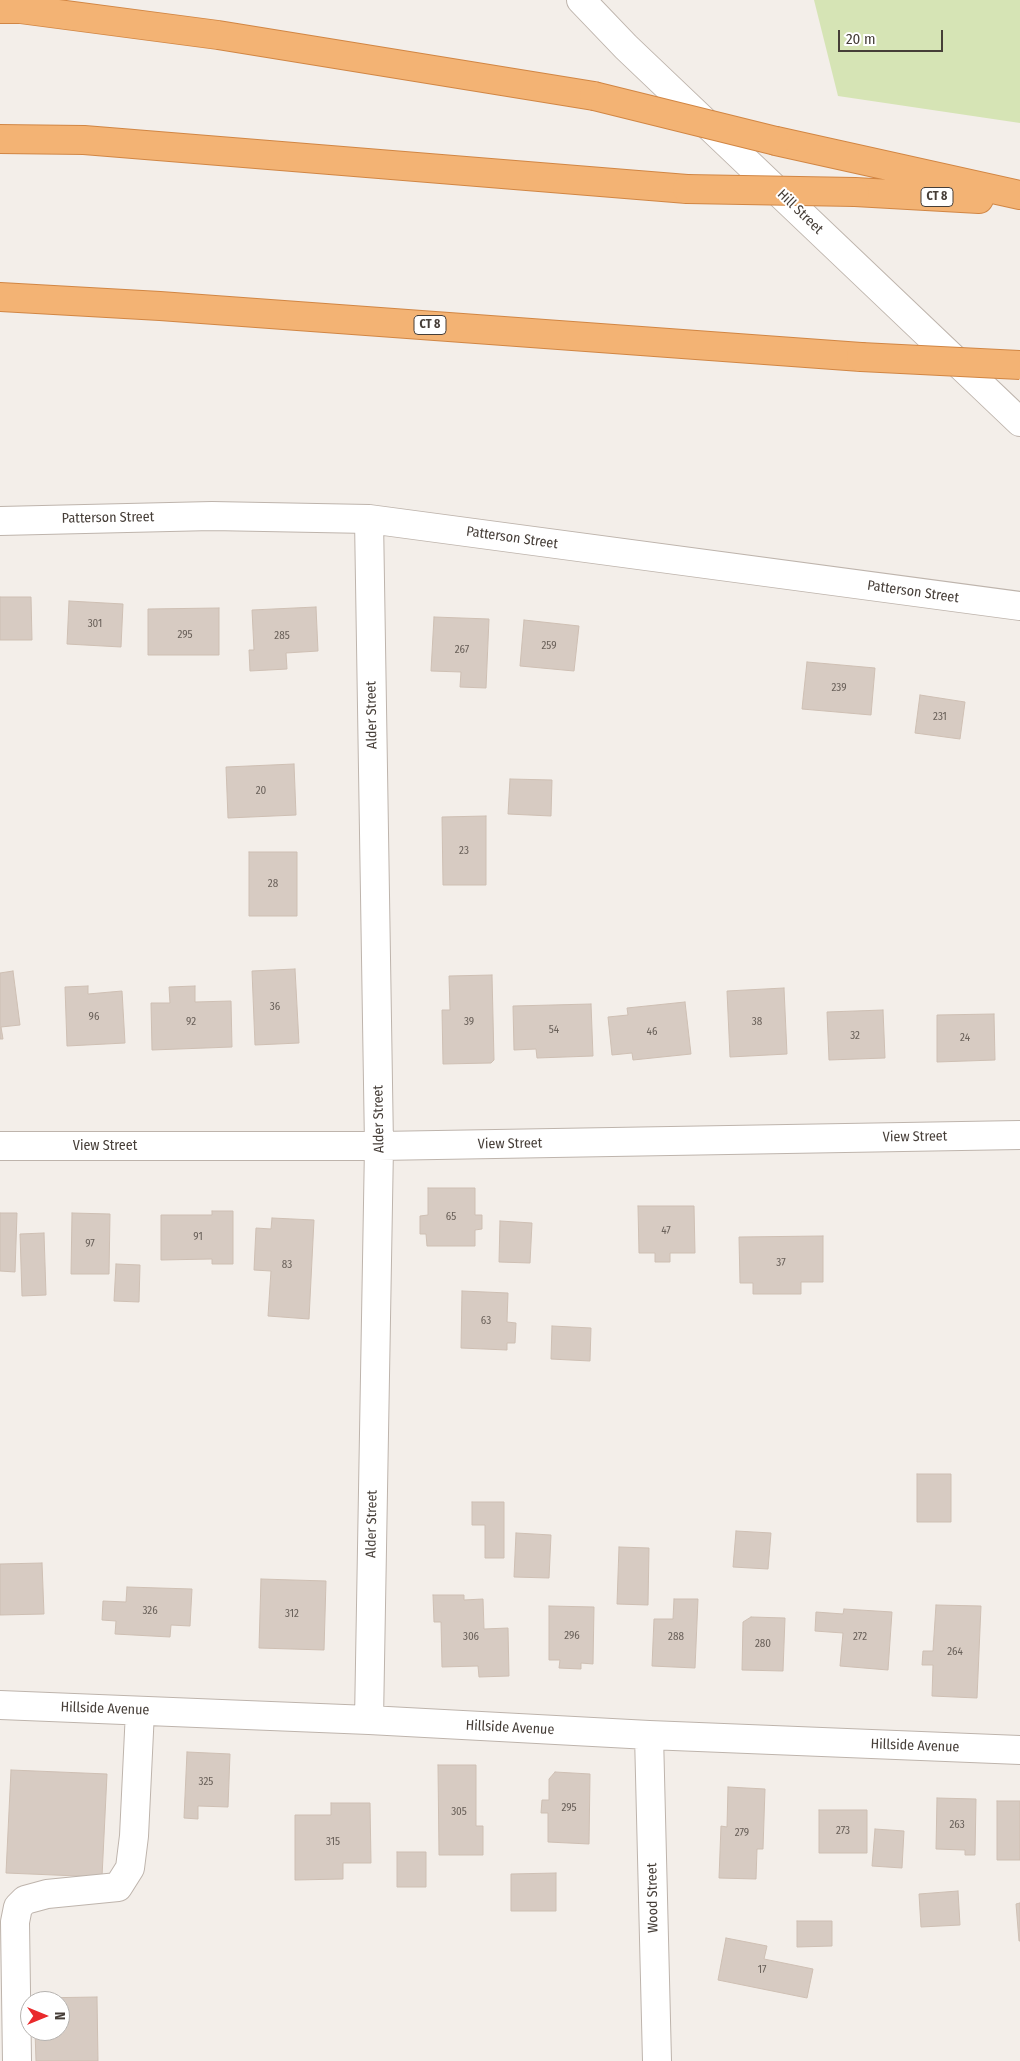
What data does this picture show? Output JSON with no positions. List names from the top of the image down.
{
  "streets": {
    "highway": ["CT 8"],
    "street": [
      "Hill Street",
      "Patterson Street",
      "Alder Street",
      "View Street",
      "Hillside Avenue",
      "Wood Street"
    ]
  },
  "crossings": [
    ["Patterson Street", "Alder Street"],
    ["Alder Street", "View Street"],
    ["Alder Street", "Hillside Avenue"],
    ["Hillside Avenue", "Wood Street"]
  ],
  "house_numbers": [
    "301",
    "295",
    "285",
    "259",
    "267",
    "239",
    "231",
    "20",
    "23",
    "28",
    "36",
    "96",
    "92",
    "39",
    "38",
    "54",
    "46",
    "32",
    "24",
    "65",
    "47",
    "91",
    "97",
    "37",
    "83",
    "63",
    "326",
    "312",
    "296",
    "306",
    "288",
    "272",
    "280",
    "264",
    "325",
    "295",
    "305",
    "263",
    "273",
    "279",
    "315",
    "17"
  ],
  "scale_bar": "20 m",
  "north": "right"
}
